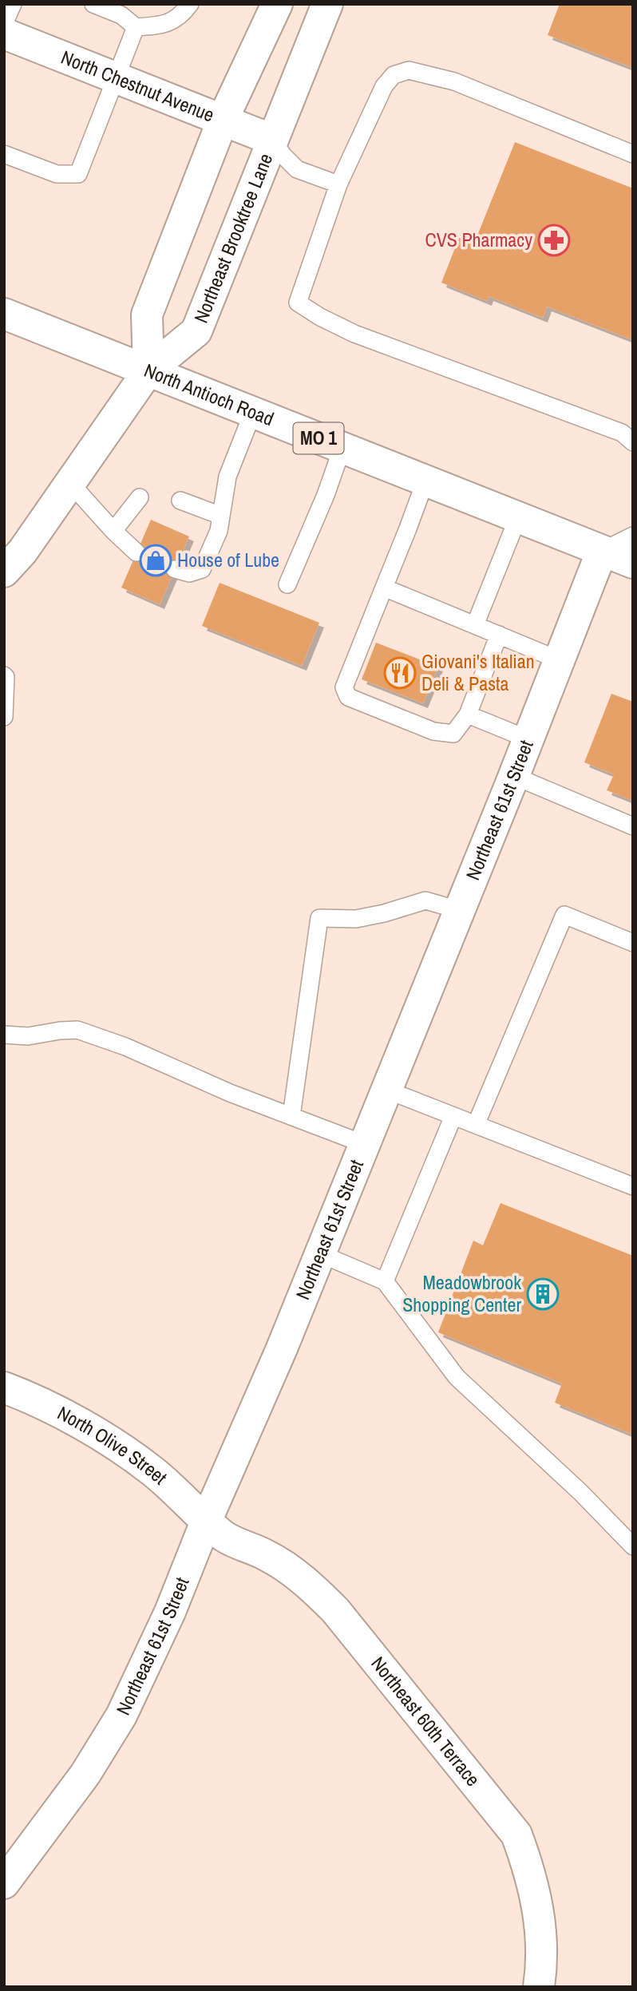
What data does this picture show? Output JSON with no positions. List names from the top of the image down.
{
  "streets": {
    "street": [
      "North Chestnut Avenue",
      "Northeast Brooktree Lane",
      "North Antioch Road",
      "MO 1",
      "Northeast 61st Street",
      "North Olive Street",
      "Northeast 60th Terrace"
    ]
  },
  "crossings": [
    ["North Chestnut Avenue", "Northeast Brooktree Lane"],
    ["Northeast Brooktree Lane", "North Antioch Road"],
    ["North Antioch Road", "Northeast 61st Street"],
    ["Northeast 61st Street", "North Olive Street"],
    ["Northeast 61st Street", "Northeast 60th Terrace"],
    ["North Olive Street", "Northeast 60th Terrace"]
  ],
  "places": {
    "pharmacy": ["CVS Pharmacy"],
    "shop": ["House of Lube"],
    "restaurant": ["Giovani's Italian Deli & Pasta"],
    "building": ["Meadowbrook Shopping Center"]
  }
}
